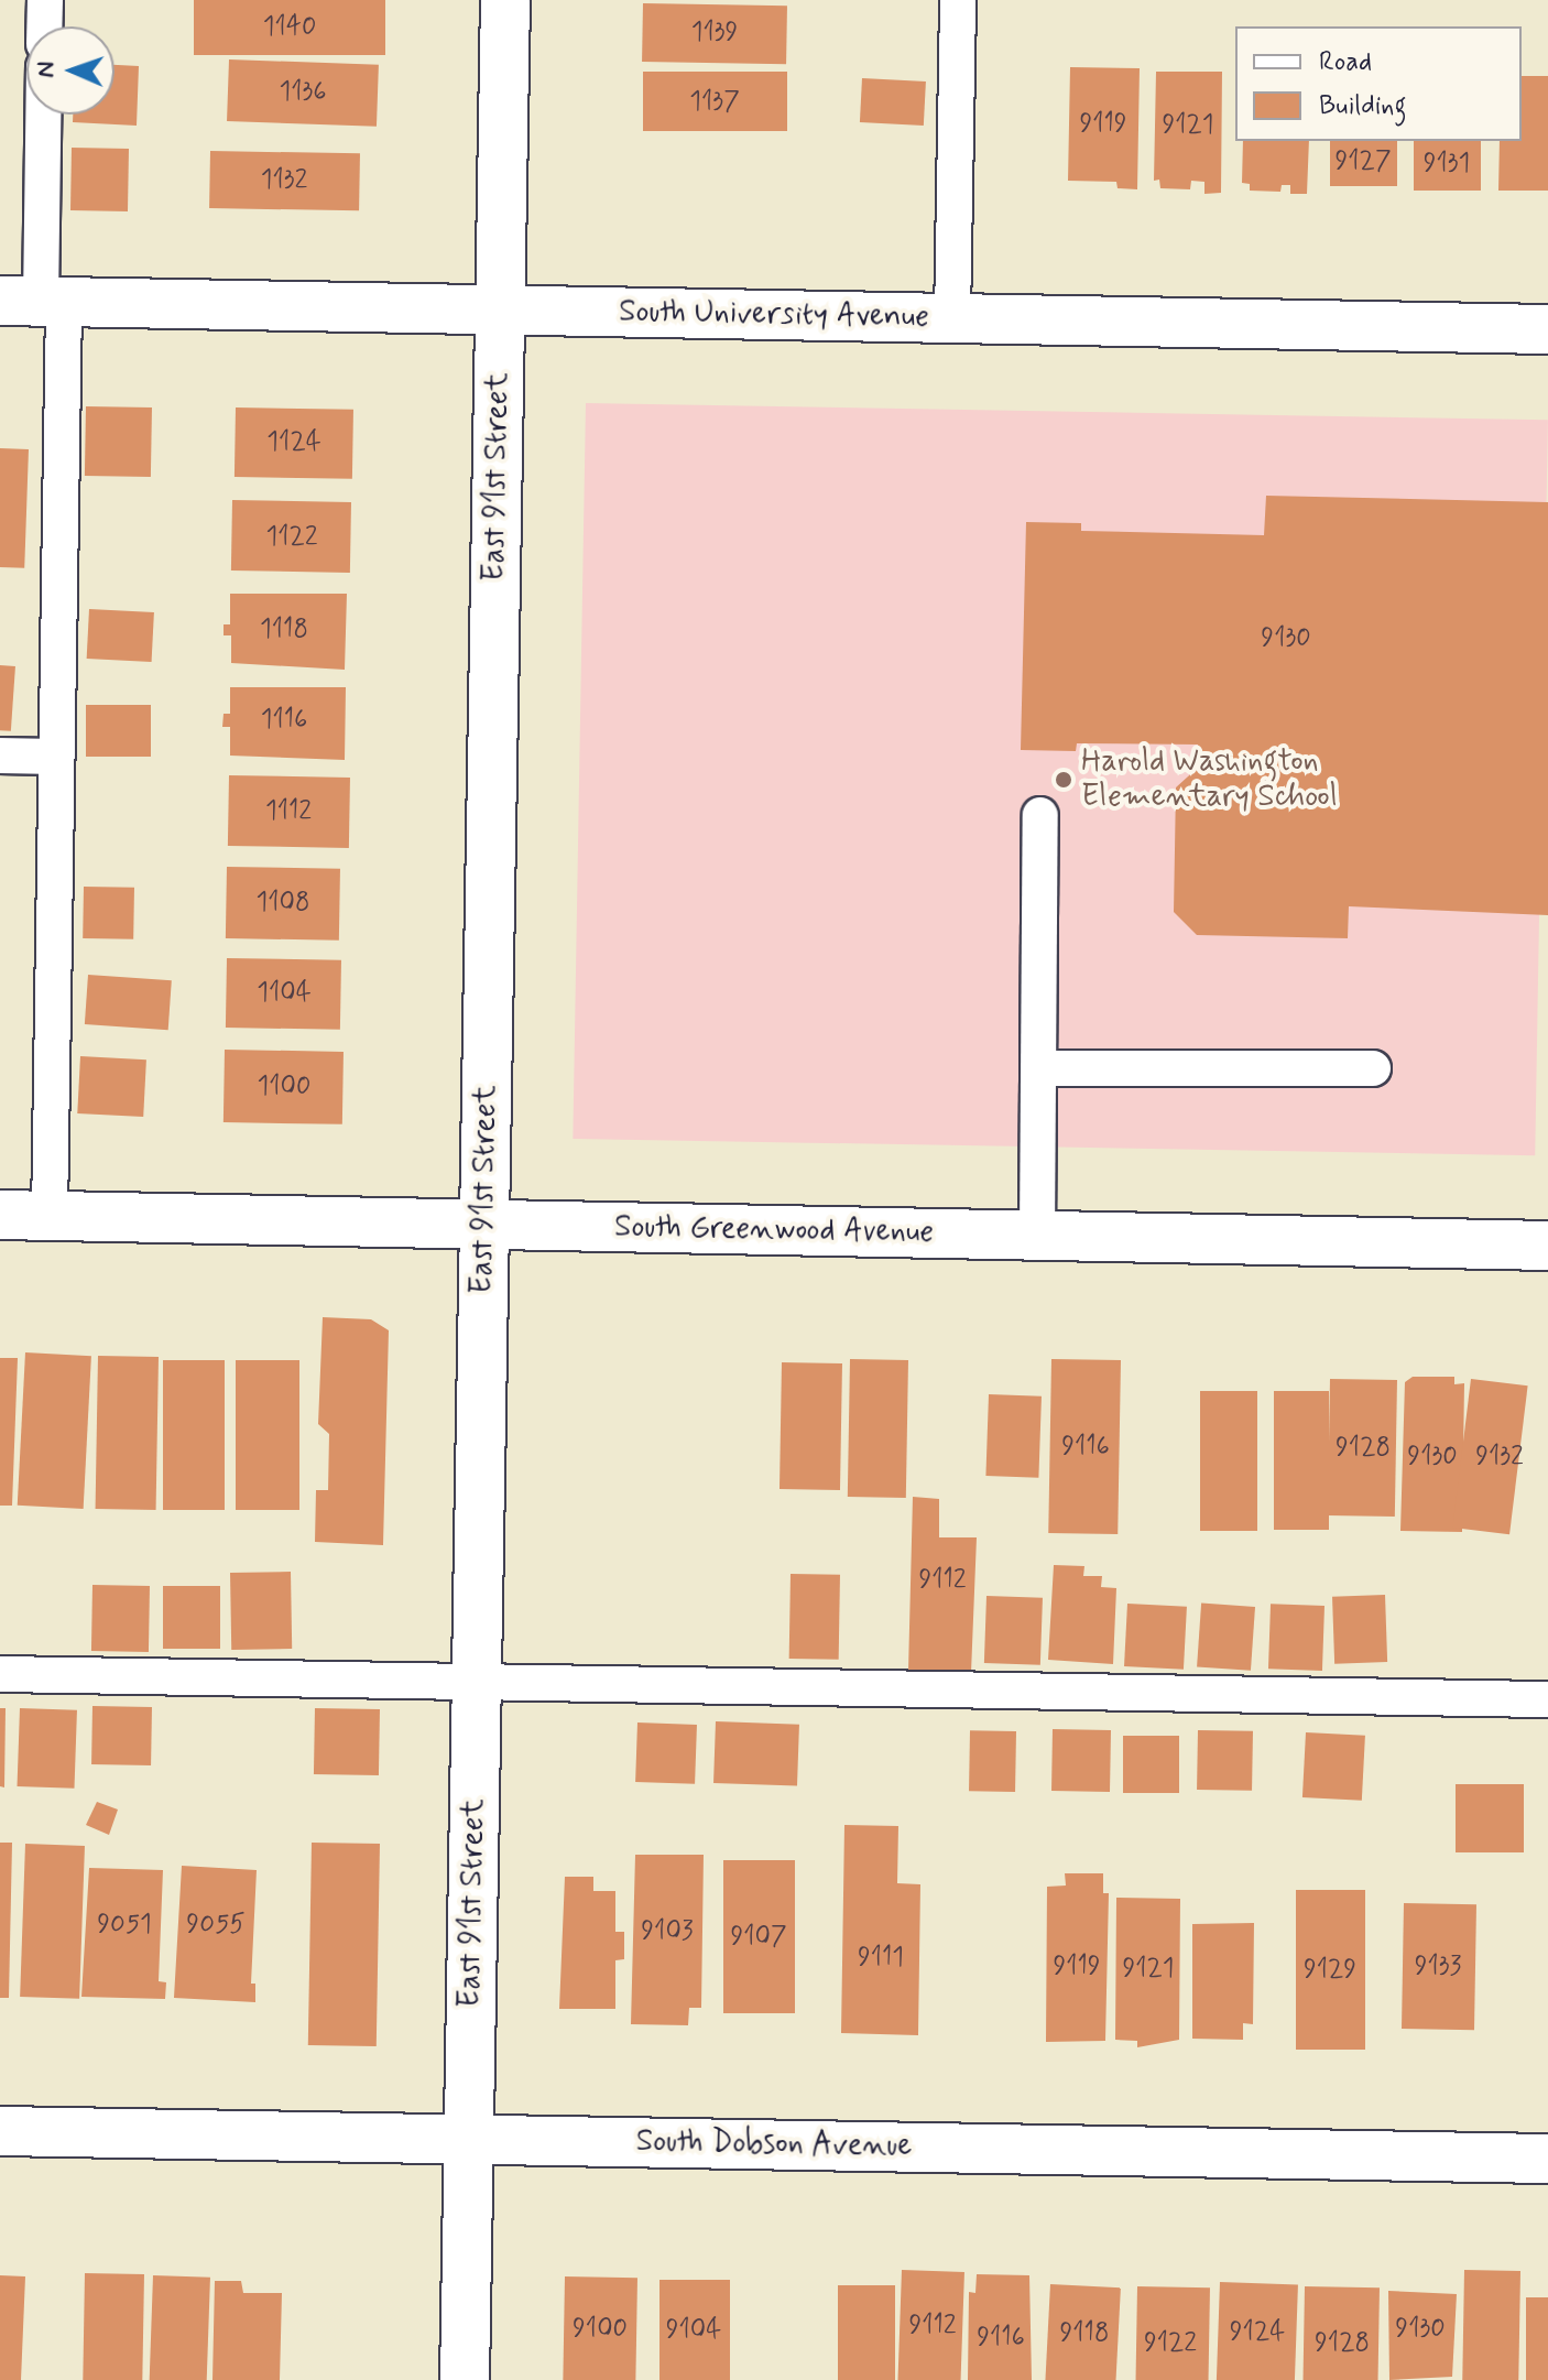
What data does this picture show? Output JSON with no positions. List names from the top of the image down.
{
  "streets": {
    "street": [
      "South University Avenue",
      "East 91st Street",
      "South Greenwood Avenue",
      "South Dobson Avenue"
    ]
  },
  "crossings": [
    ["South University Avenue", "East 91st Street"],
    ["East 91st Street", "South Greenwood Avenue"],
    ["East 91st Street", "South Dobson Avenue"]
  ],
  "places": ["Harold Washington Elementary School"],
  "house_numbers": [
    "1140",
    "1139",
    "1136",
    "1137",
    "9119",
    "9121",
    "9127",
    "9131",
    "1132",
    "1124",
    "1122",
    "1118",
    "9130",
    "1116",
    "1112",
    "1108",
    "1104",
    "1100",
    "9116",
    "9128",
    "9130",
    "9132",
    "9112",
    "9051",
    "9055",
    "9103",
    "9107",
    "9111",
    "9119",
    "9133",
    "9121",
    "9129",
    "9112",
    "9100",
    "9130",
    "9104",
    "9124",
    "9118",
    "9116",
    "9122",
    "9128"
  ],
  "legend": ["Road", "Building"],
  "north": "left"
}
